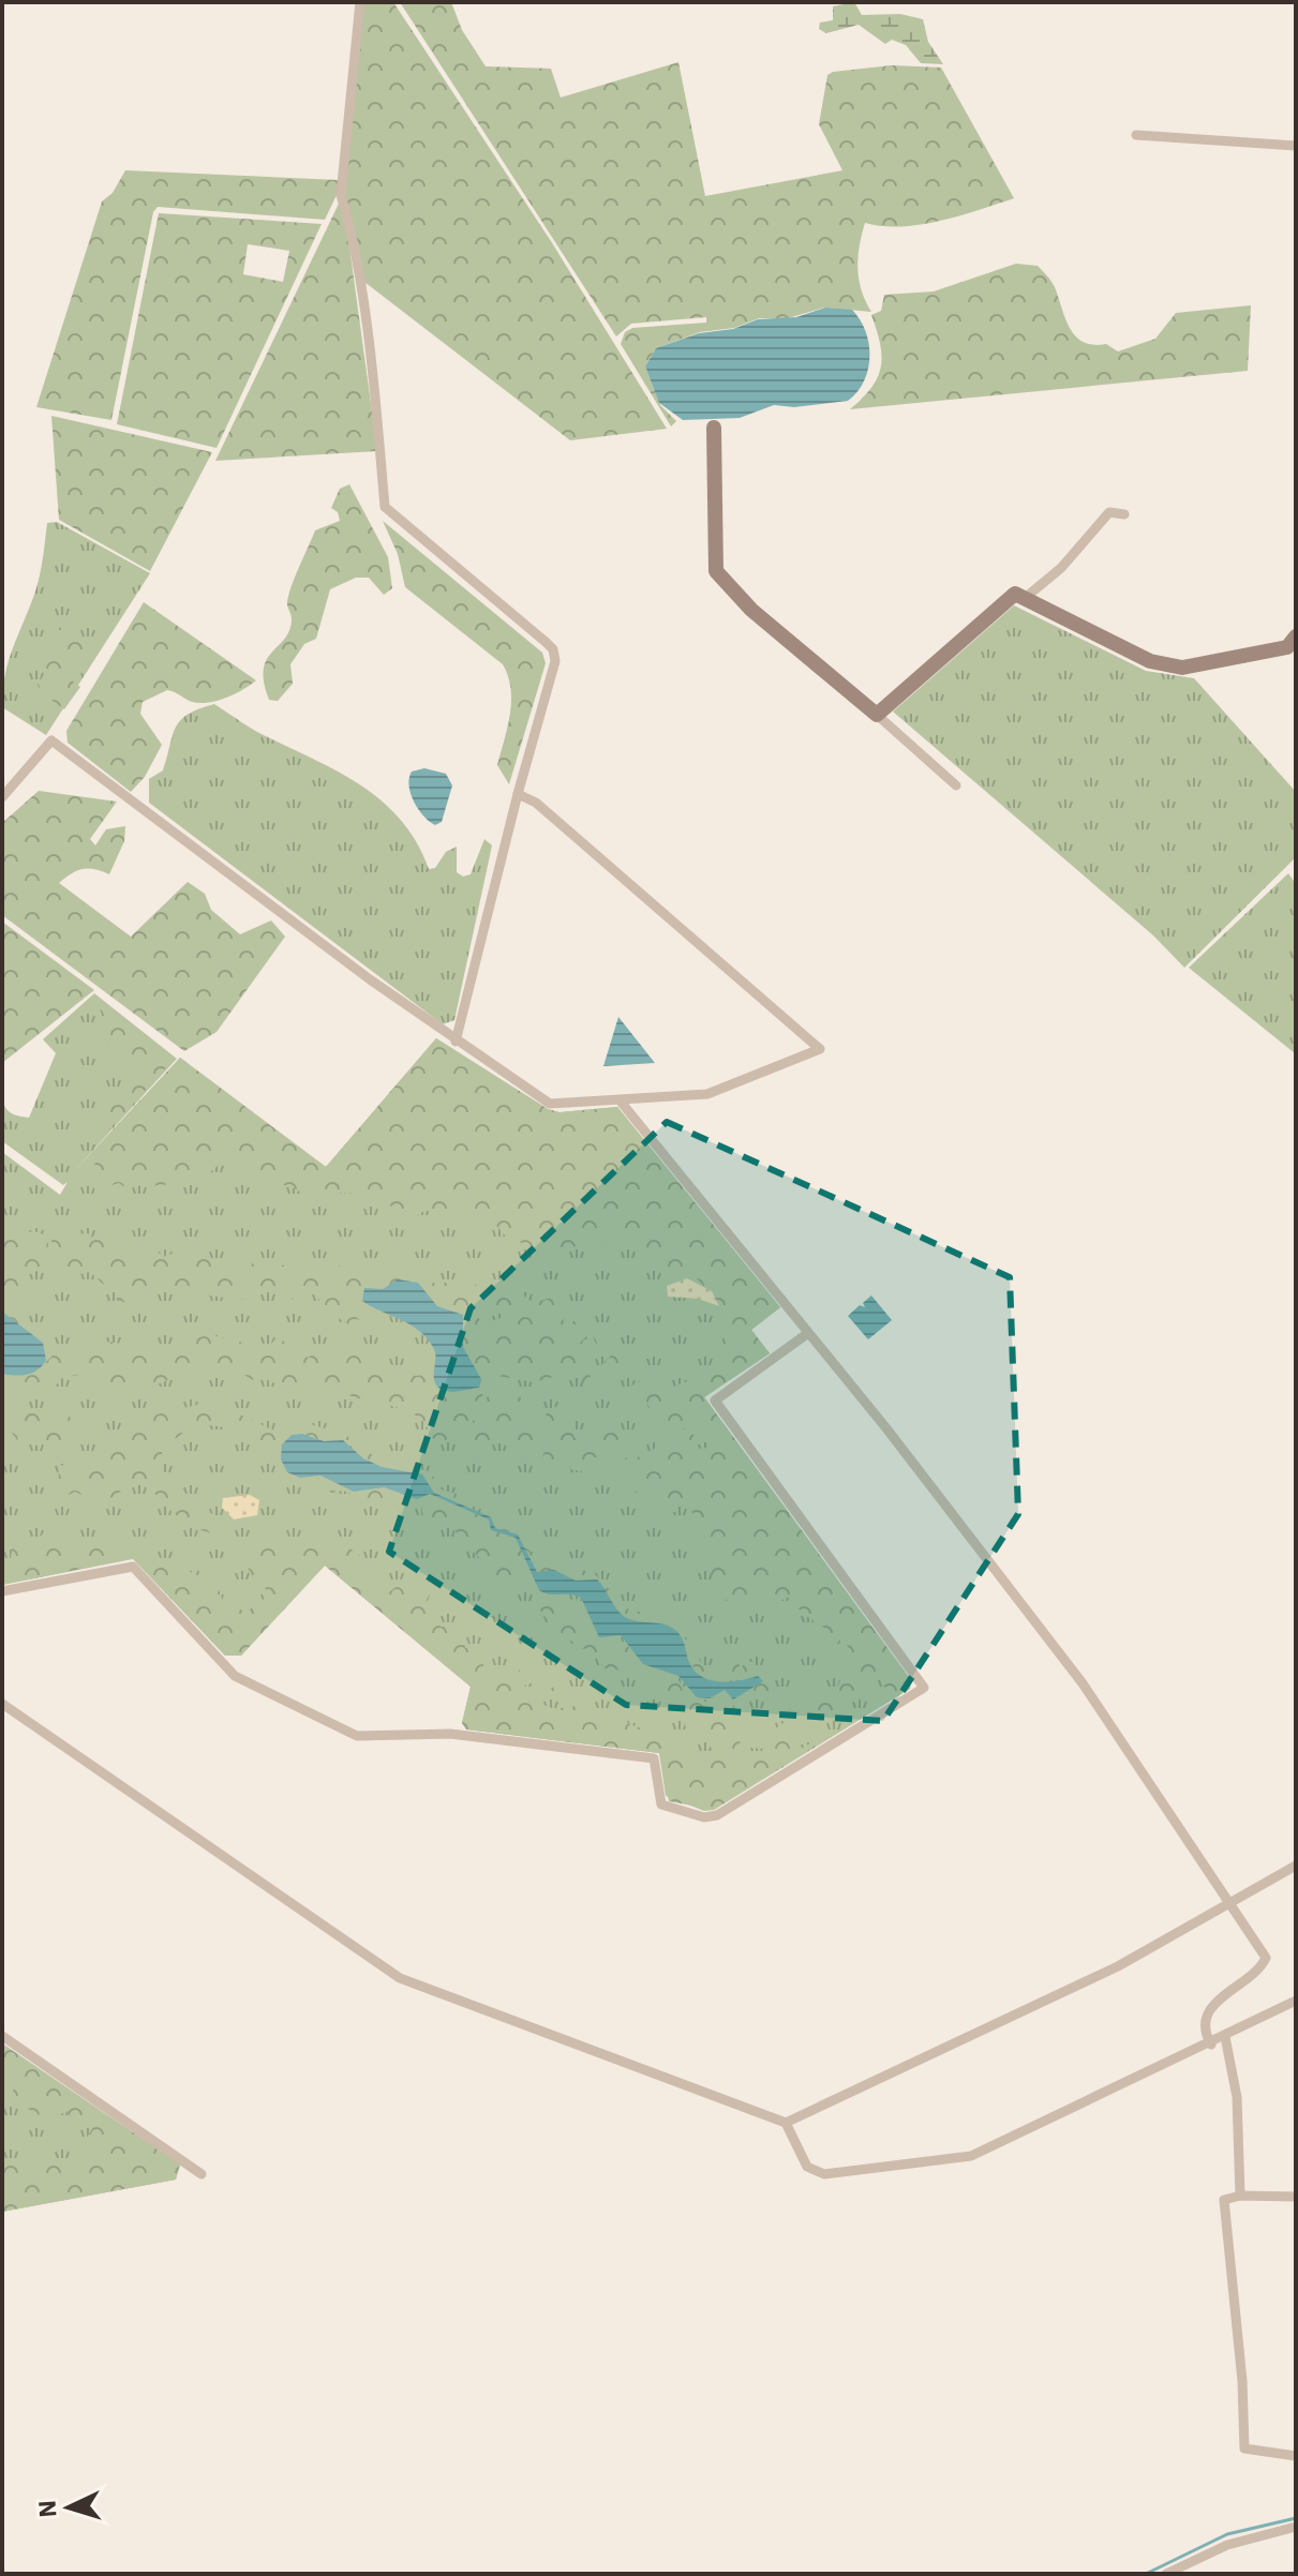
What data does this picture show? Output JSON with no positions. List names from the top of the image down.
{
  "north": "left"
}
